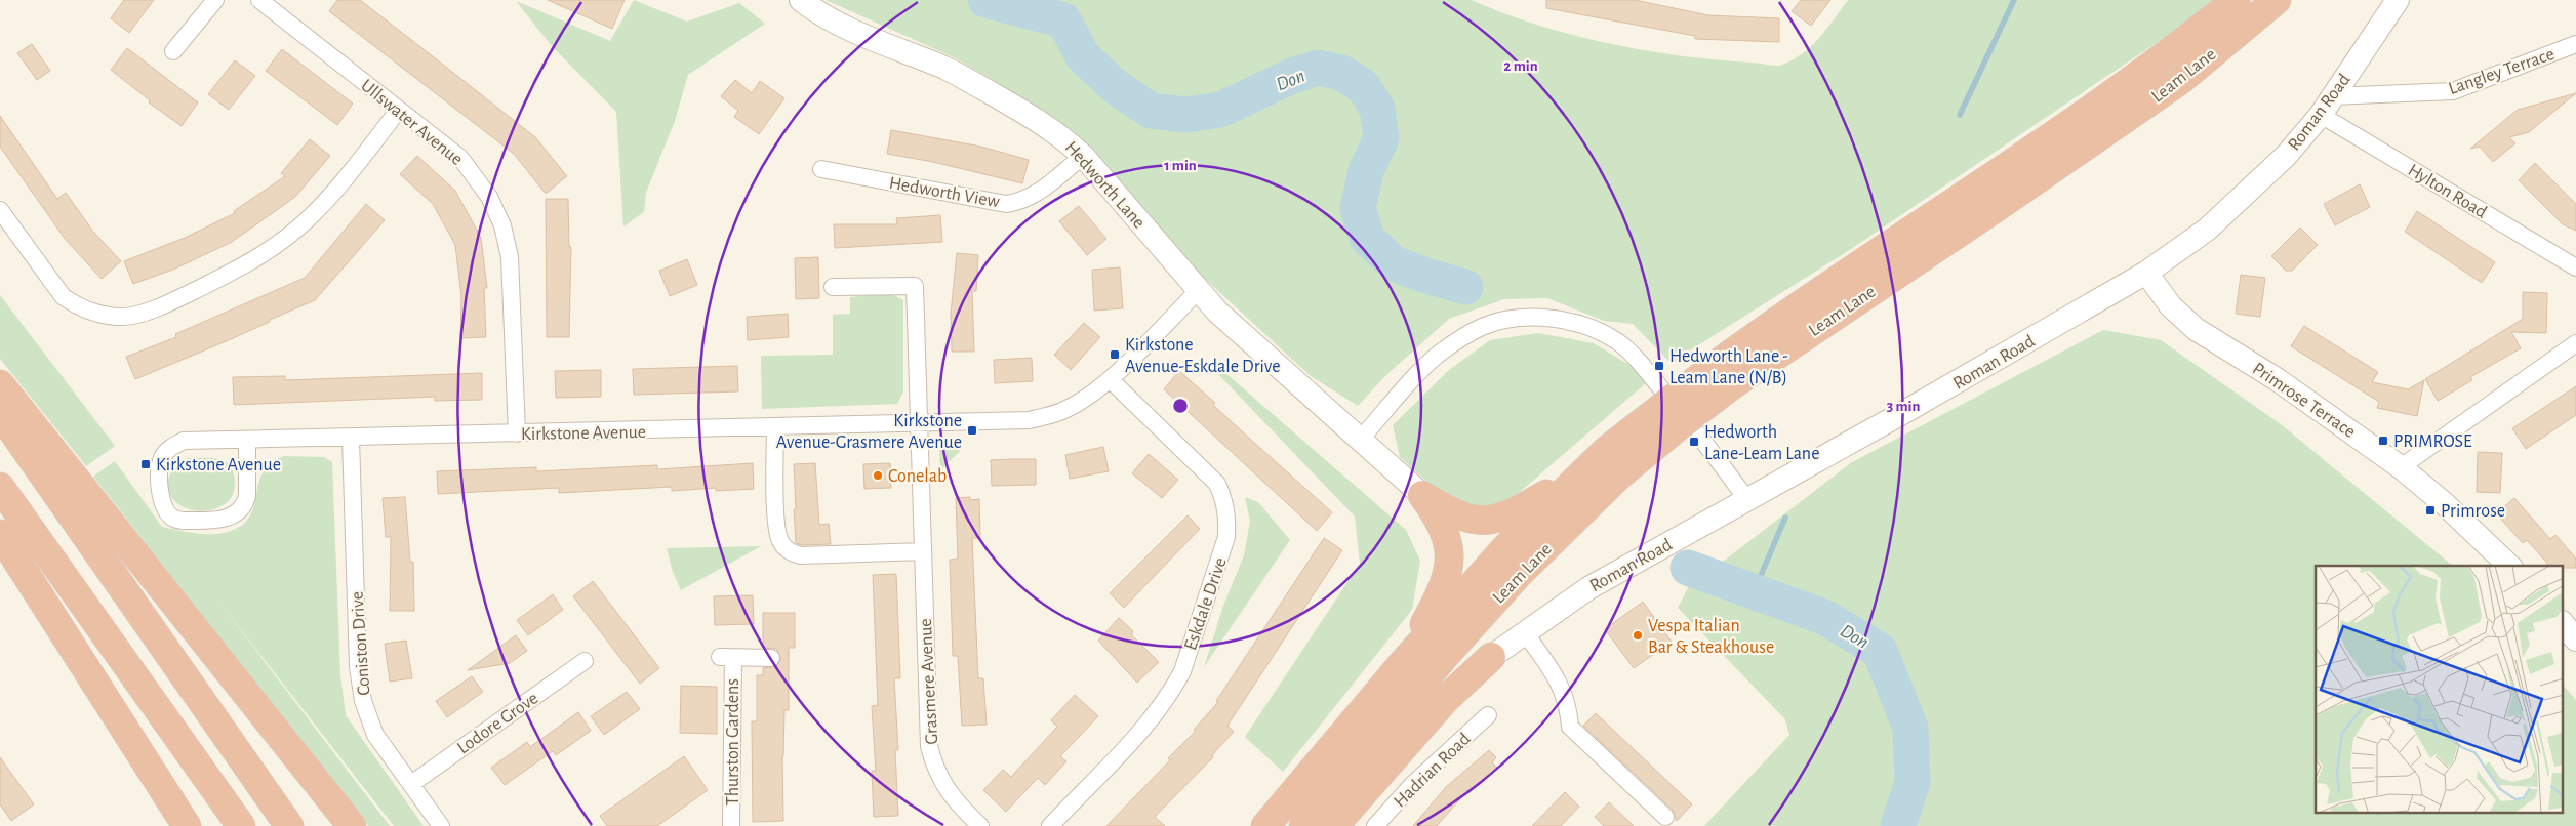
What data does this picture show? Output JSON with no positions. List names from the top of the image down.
{
  "streets": {
    "highway": ["Leam Lane"],
    "street": [
      "Langley Terrace",
      "Roman Road",
      "Ullswater Avenue",
      "Hedworth Lane",
      "Hylton Road",
      "Hedworth View",
      "Primrose Terrace",
      "Kirkstone Avenue",
      "Eskdale Drive",
      "Coniston Drive",
      "Grasmere Avenue",
      "Lodore Grove",
      "Thurston Gardens",
      "Hadrian Road"
    ]
  },
  "crossings": [
    ["Langley Terrace", "Roman Road"],
    ["Langley Terrace", "Hylton Road"],
    ["Roman Road", "Hylton Road"],
    ["Roman Road", "Primrose Terrace"],
    ["Ullswater Avenue", "Kirkstone Avenue"],
    ["Hedworth Lane", "Hedworth View"],
    ["Hedworth Lane", "Kirkstone Avenue"],
    ["Kirkstone Avenue", "Eskdale Drive"],
    ["Kirkstone Avenue", "Coniston Drive"],
    ["Kirkstone Avenue", "Grasmere Avenue"],
    ["Coniston Drive", "Lodore Grove"]
  ],
  "water": ["Don"],
  "places": {
    "transit": [
      "Kirkstone Avenue-Eskdale Drive",
      "Hedworth Lane - Leam Lane (N/B)",
      "Kirkstone Avenue-Grasmere Avenue",
      "PRIMROSE",
      "Hedworth Lane-Leam Lane",
      "Kirkstone Avenue",
      "Primrose"
    ],
    "other": ["Conelab", "Vespa Italian Bar & Steakhouse"]
  },
  "rings": ["2 min", "1 min", "3 min"]
}
